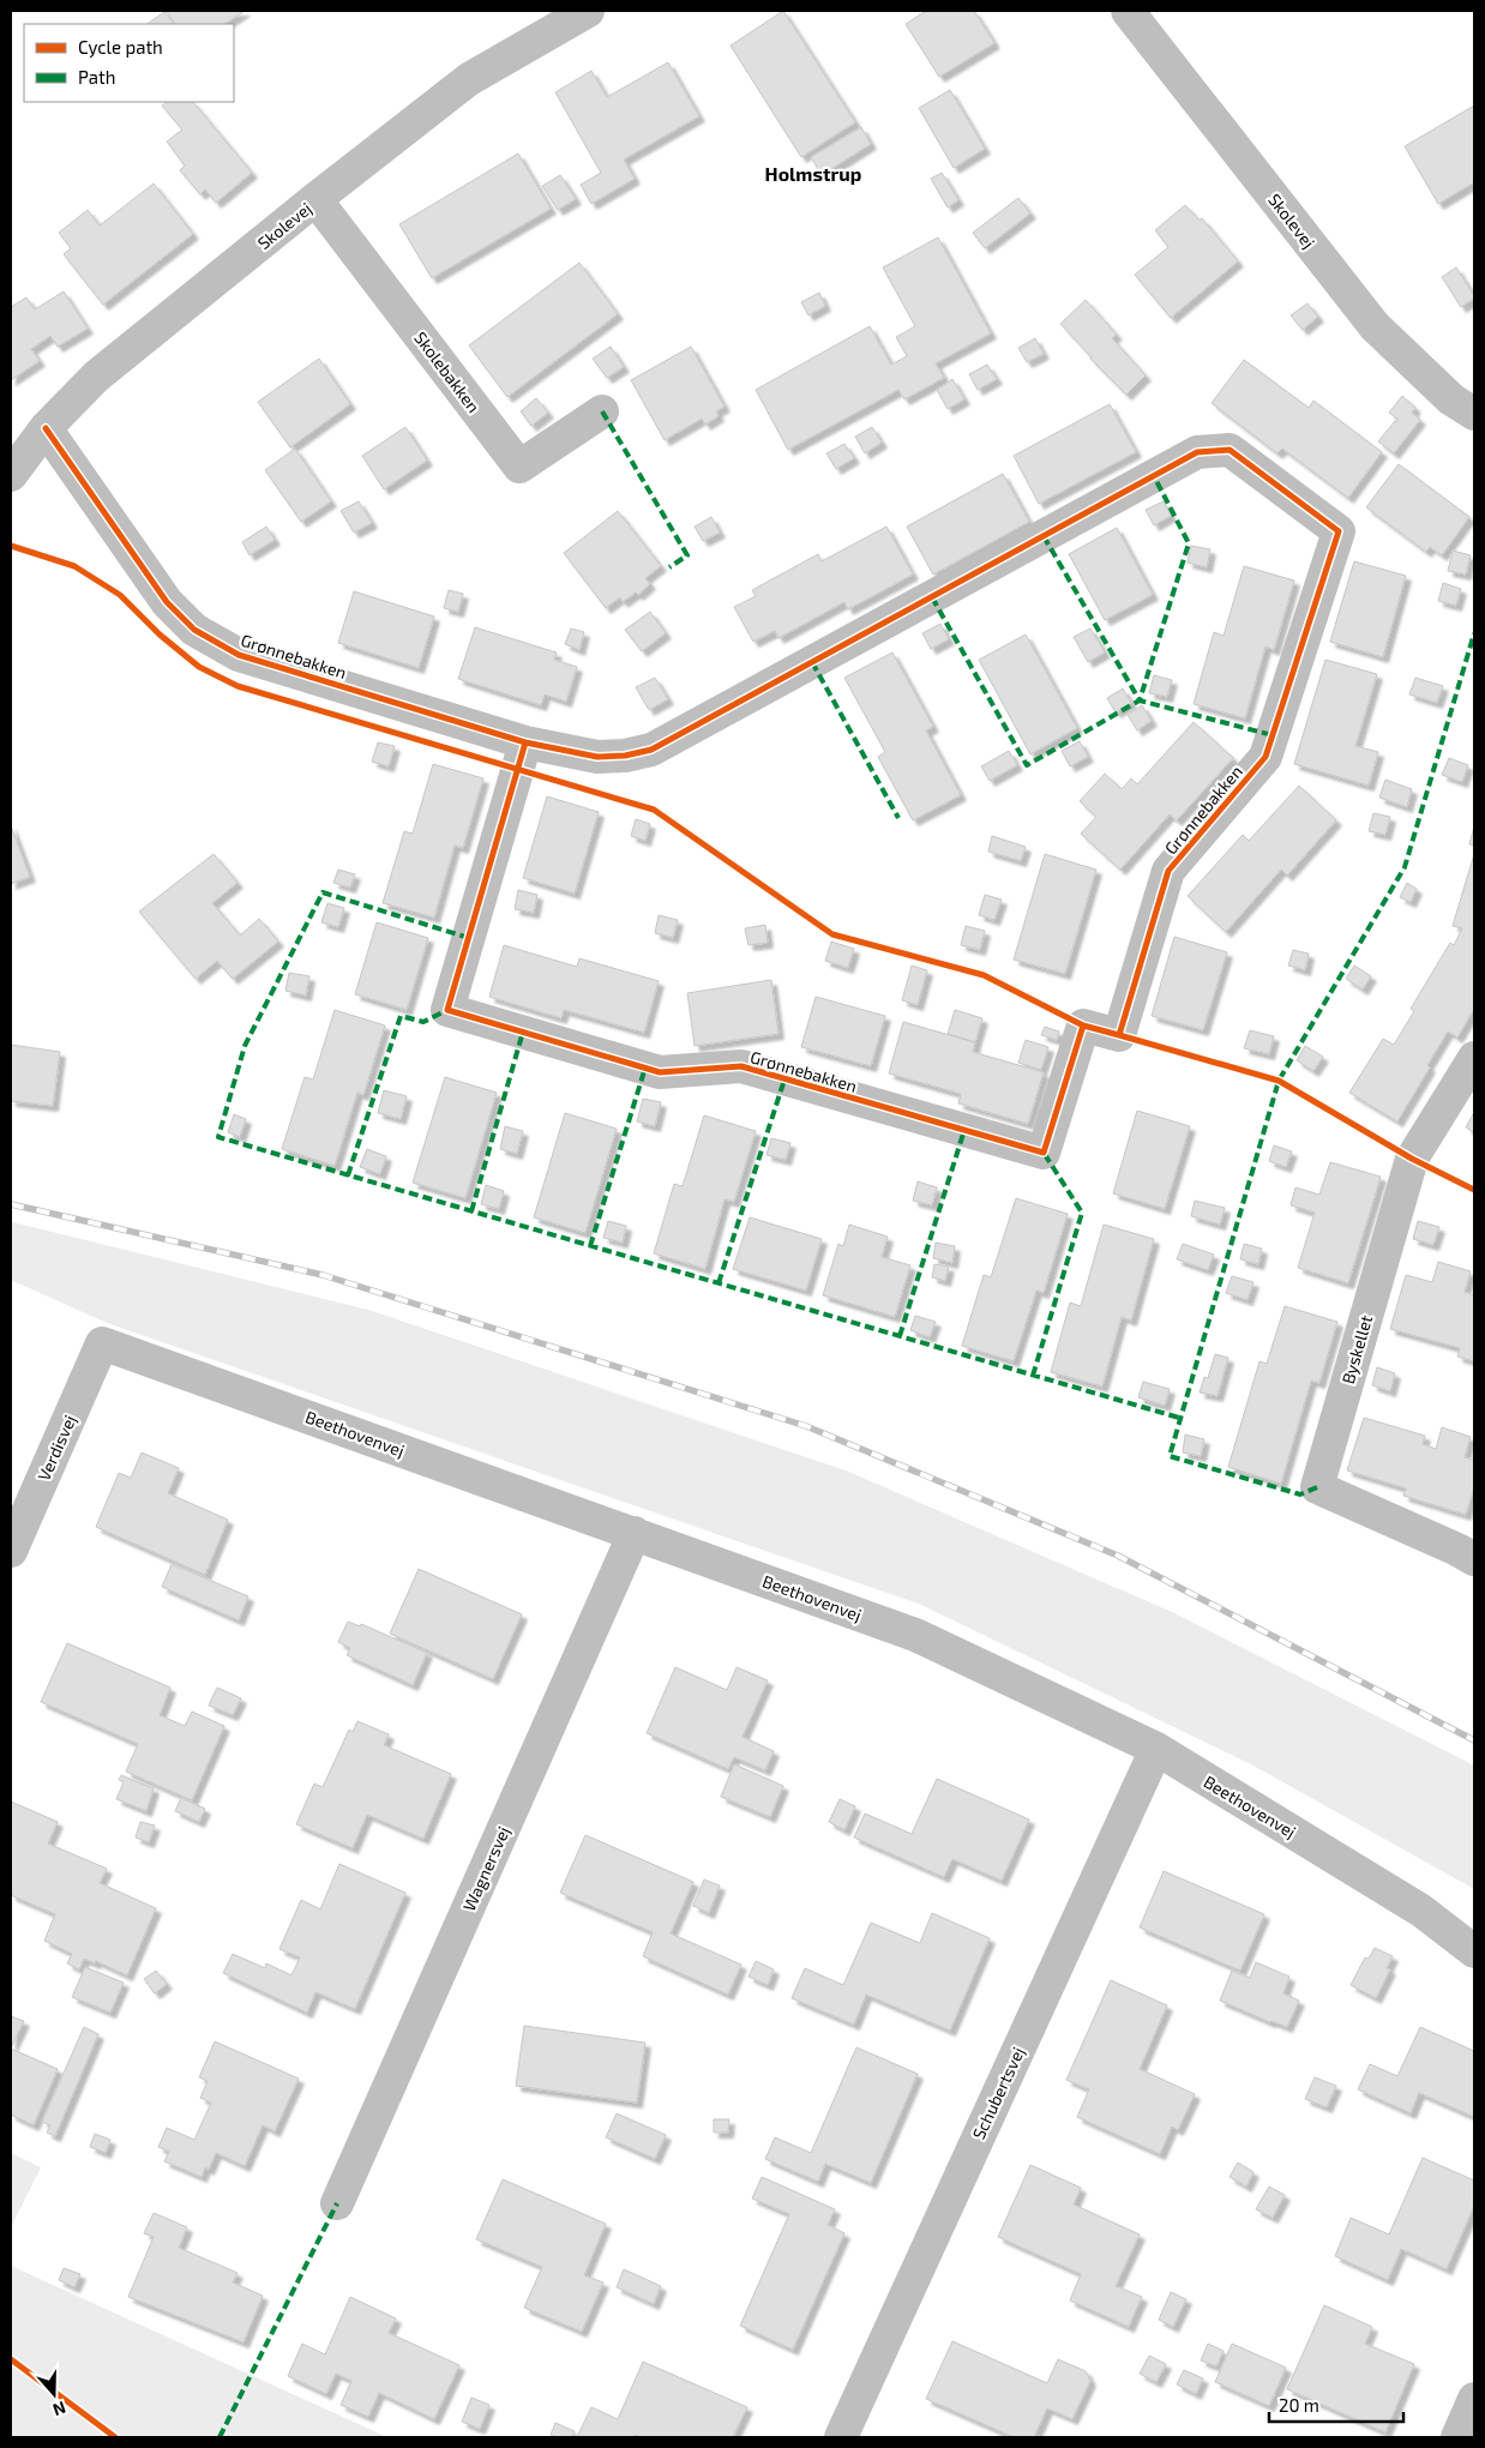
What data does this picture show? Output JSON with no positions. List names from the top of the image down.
{
  "streets": {
    "street": [
      "Skolevej",
      "Skolebakken",
      "Grønnebakken",
      "Byskellet",
      "Beethovenvej",
      "Verdisvej",
      "Wagnersvej",
      "Schubertsvej"
    ]
  },
  "crossings": [
    ["Skolevej", "Skolebakken"],
    ["Skolevej", "Grønnebakken"],
    ["Beethovenvej", "Verdisvej"],
    ["Beethovenvej", "Wagnersvej"],
    ["Beethovenvej", "Schubertsvej"]
  ],
  "districts": ["Holmstrup"],
  "legend": ["Cycle path", "Path"],
  "scale_bar": "20 m",
  "north": "bottom"
}
